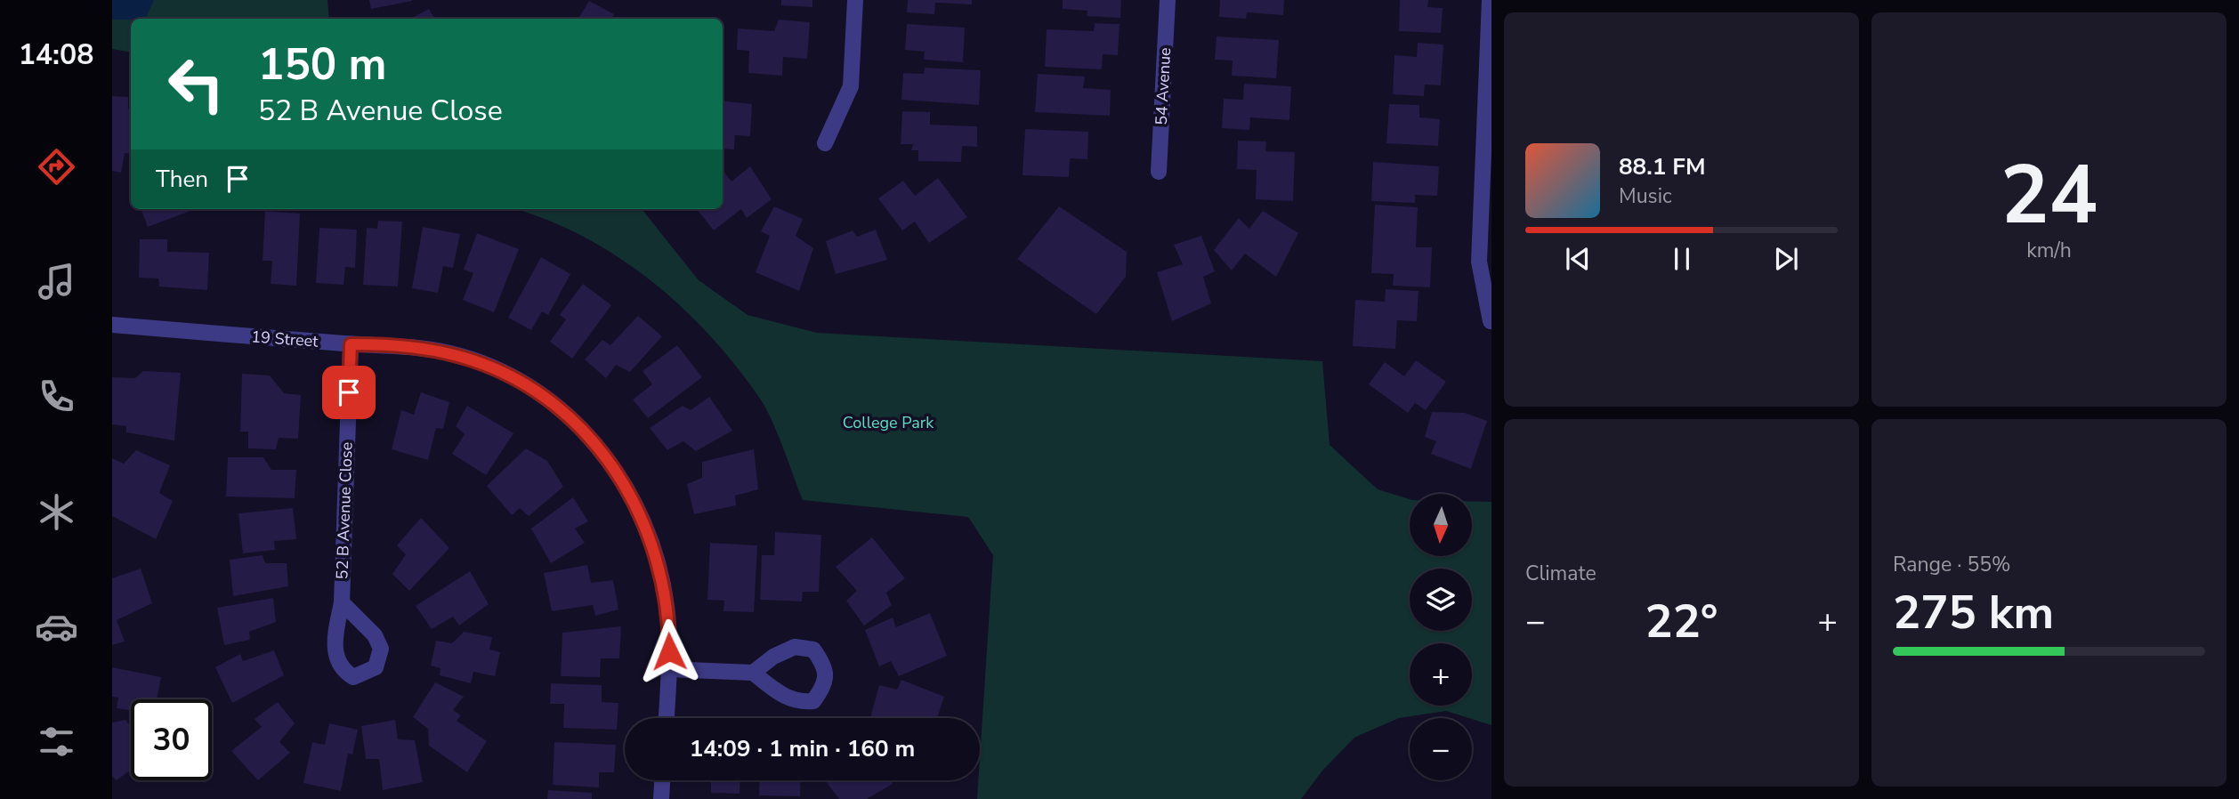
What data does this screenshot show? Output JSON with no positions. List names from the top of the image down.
{
  "streets": {
    "street": ["54 Avenue", "19 Street", "52 B Avenue Close"]
  },
  "crossings": [
    ["19 Street", "52 B Avenue Close"]
  ],
  "parks": ["College Park"],
  "north": "bottom",
  "page": {
    "tabs": "14:08",
    "tile": [
      ["24", "km/h"],
      "Climate",
      ["Range · 55%", "275 km"]
    ],
    "turn": ["150 m", "52 B Avenue Close"],
    "song": ["88.1 FM", "Music"],
    "then": "Then",
    "map_buttons": ["+", "−"],
    "heat": ["−", "22°", "+"],
    "limit": "30",
    "trip": "14:09 · 1 min · 160 m"
  }
}
